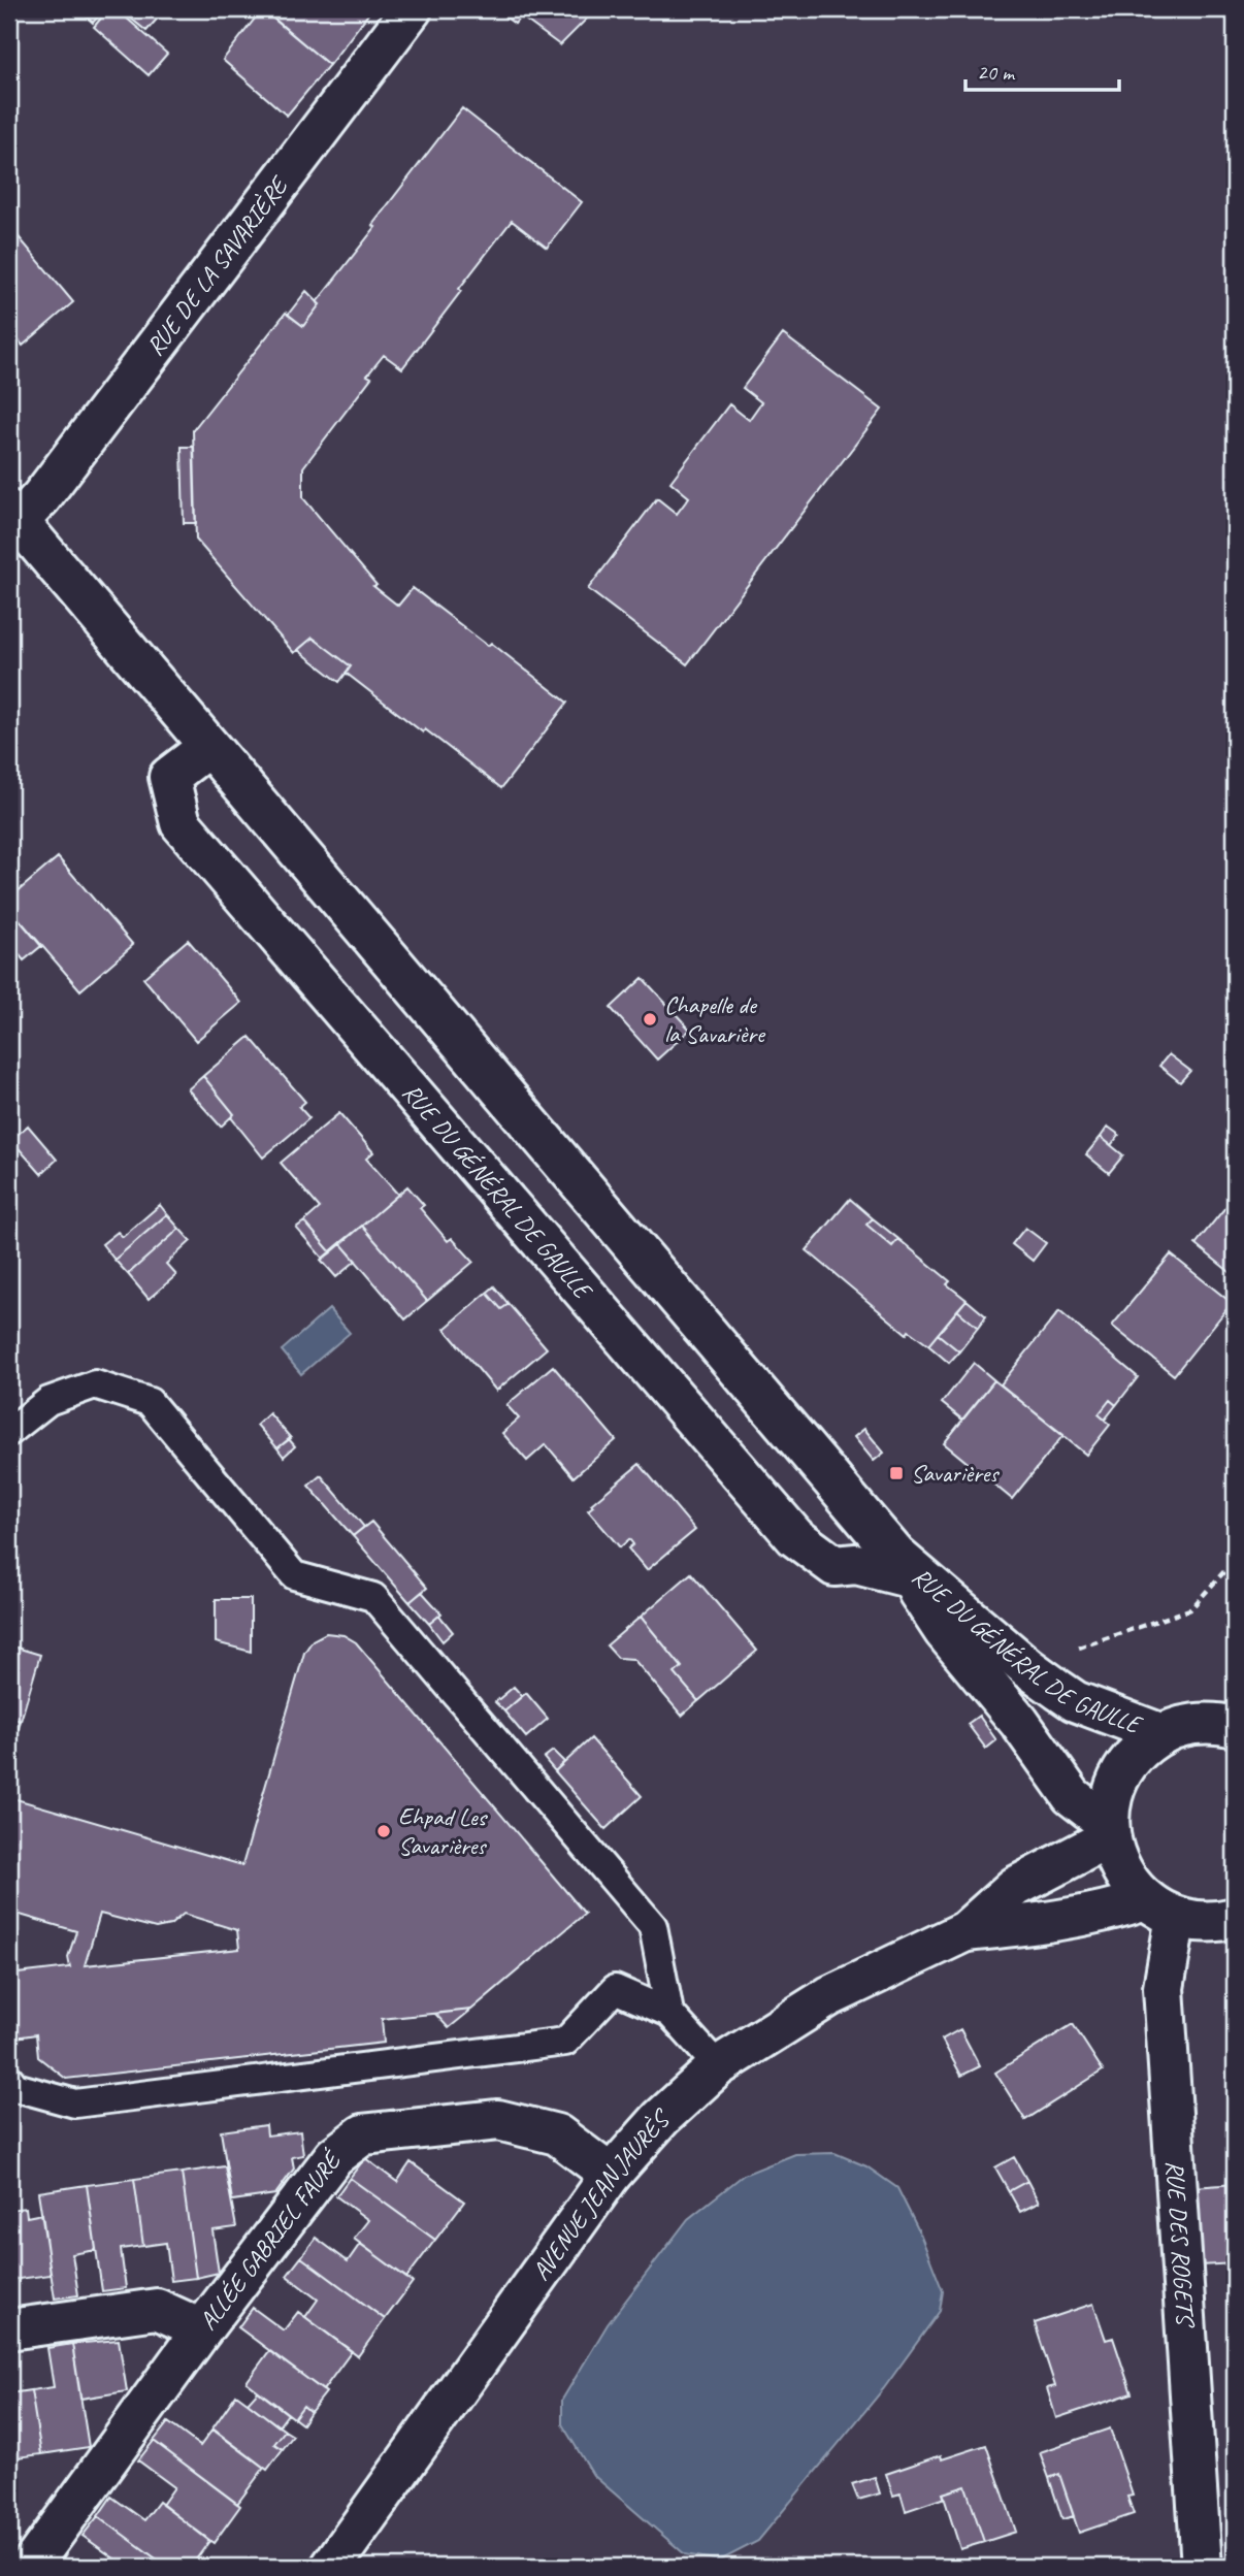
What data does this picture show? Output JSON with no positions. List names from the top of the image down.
{
  "streets": {
    "street": [
      "RUE DE LA SAVARIÈRE",
      "RUE DU GÉNÉRAL DE GAULLE",
      "AVENUE JEAN JAURÈS",
      "ALLÉE GABRIEL FAURÉ",
      "RUE DES ROGETS"
    ]
  },
  "crossings": [
    ["RUE DE LA SAVARIÈRE", "RUE DU GÉNÉRAL DE GAULLE"],
    ["RUE DU GÉNÉRAL DE GAULLE", "AVENUE JEAN JAURÈS"],
    ["AVENUE JEAN JAURÈS", "ALLÉE GABRIEL FAURÉ"],
    ["AVENUE JEAN JAURÈS", "RUE DES ROGETS"]
  ],
  "places": {
    "other": ["Chapelle de la Savarière", "Ehpad Les Savarières"],
    "transit": ["Savarières"]
  },
  "scale_bar": "20 m"
}
